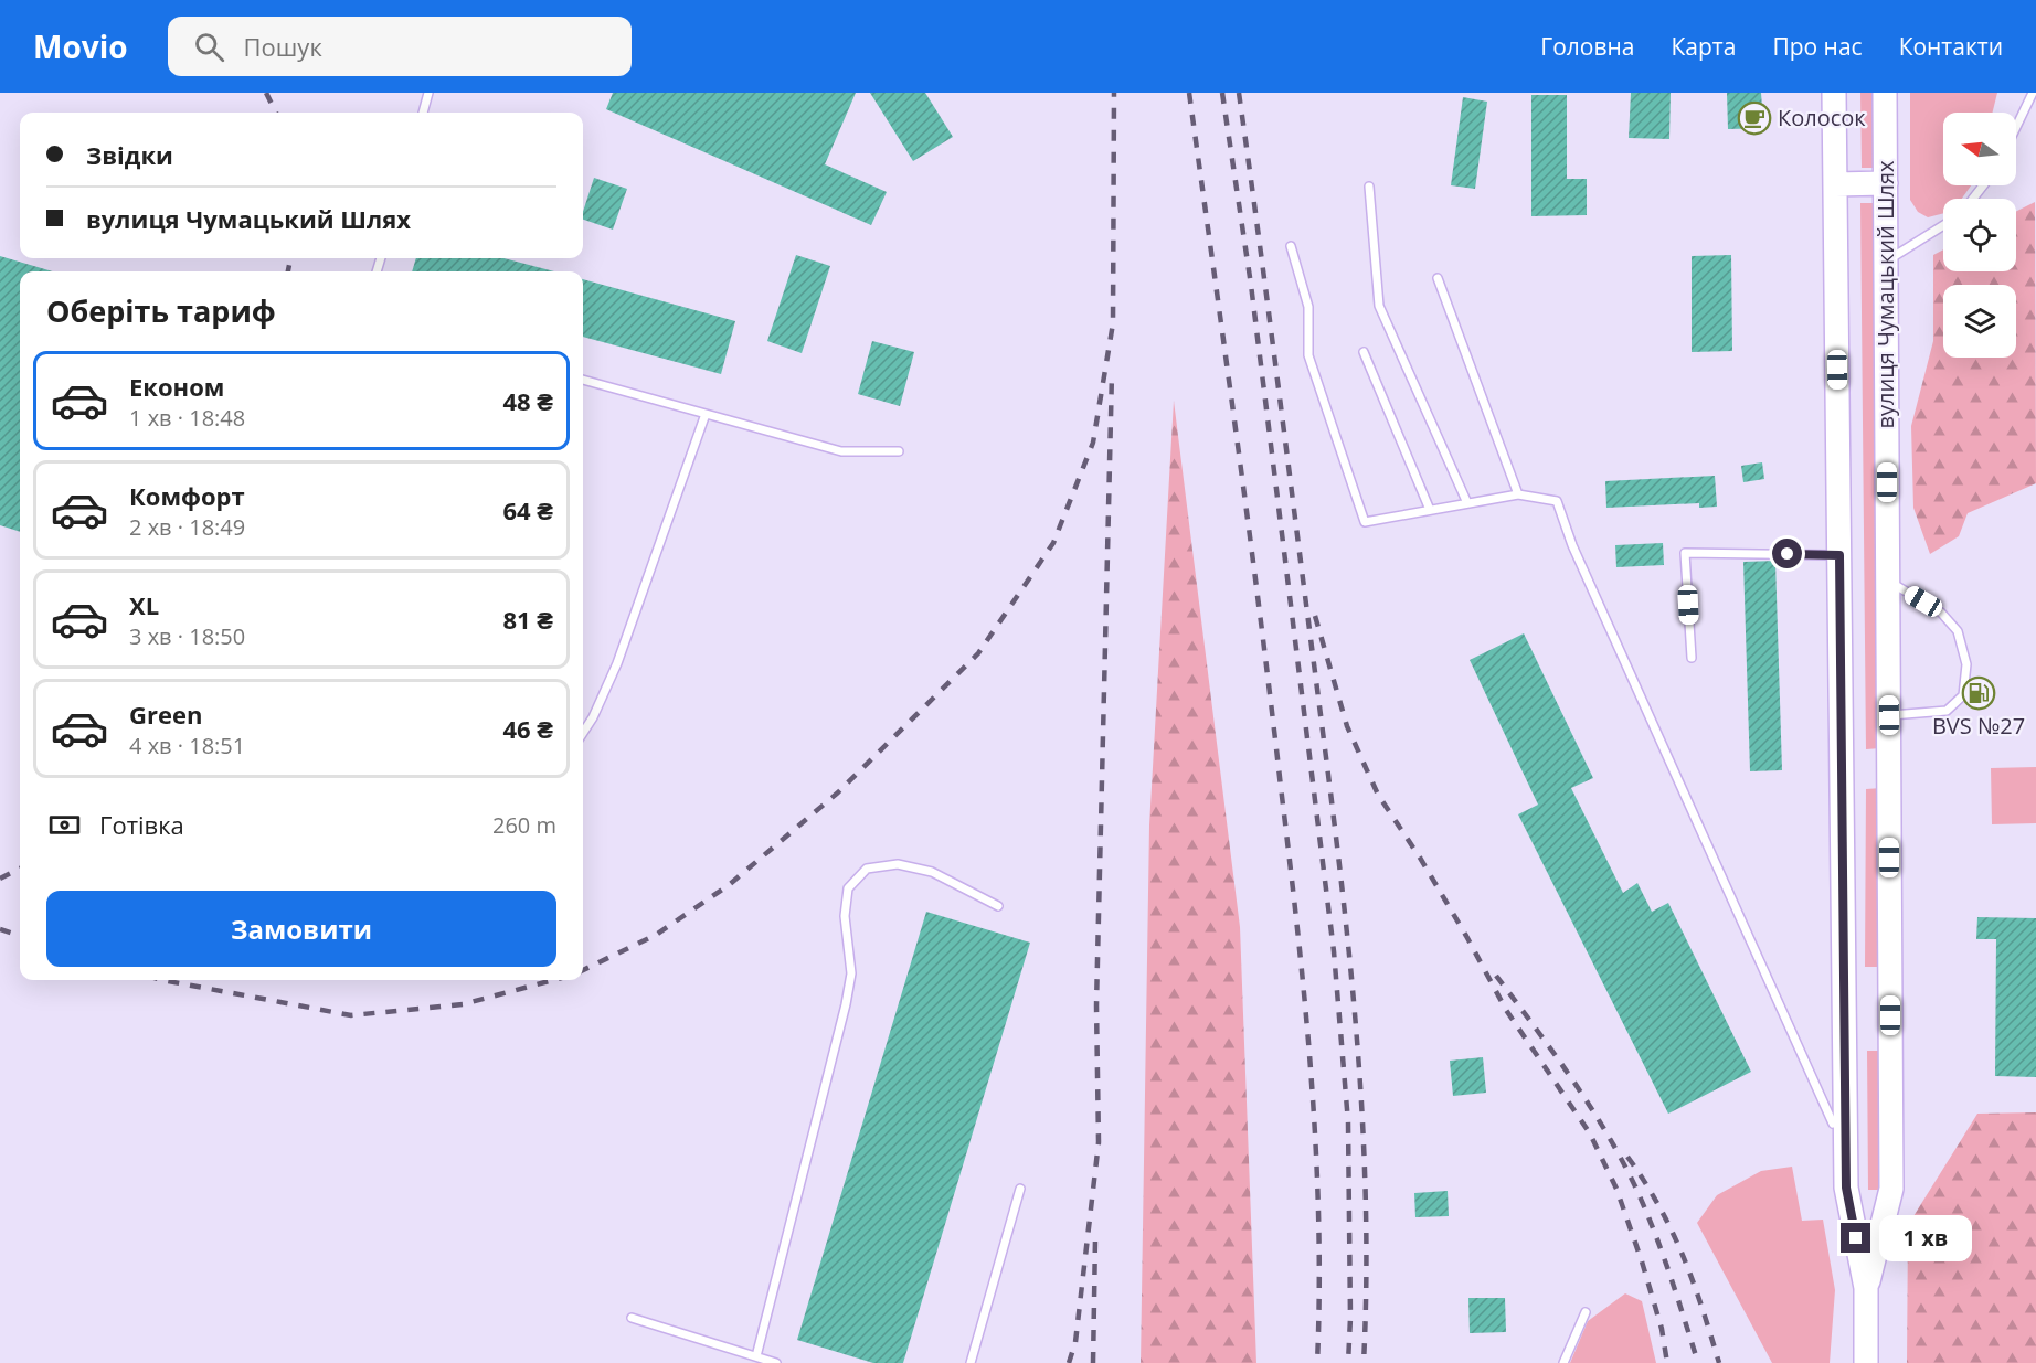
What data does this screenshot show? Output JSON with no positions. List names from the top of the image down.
{
  "streets": {
    "main road": ["вулиця Чумацький Шлях"]
  },
  "places": {
    "cafe": ["Колосок"],
    "fuel station": ["BVS №27"]
  },
  "north": "left",
  "page": {
    "header": "Movio",
    "search": "Пошук",
    "nav": [
      "Головна",
      "Карта",
      "Про нас",
      "Контакти"
    ],
    "banner": ["Звідки", "вулиця Чумацький Шлях"],
    "heading": "Оберіть тариф",
    "list": [
      {
        "name": "Економ",
        "note": "1 хв · 18:48",
        "value": "48 ₴"
      },
      {
        "name": "Комфорт",
        "note": "2 хв · 18:49",
        "value": "64 ₴"
      },
      {
        "name": "XL",
        "note": "3 хв · 18:50",
        "value": "81 ₴"
      },
      {
        "name": "Green",
        "note": "4 хв · 18:51",
        "value": "46 ₴"
      }
    ],
    "pay": ["Готівка", "260 m"],
    "buttons": "Замовити",
    "bubble": "1 хв"
  }
}
